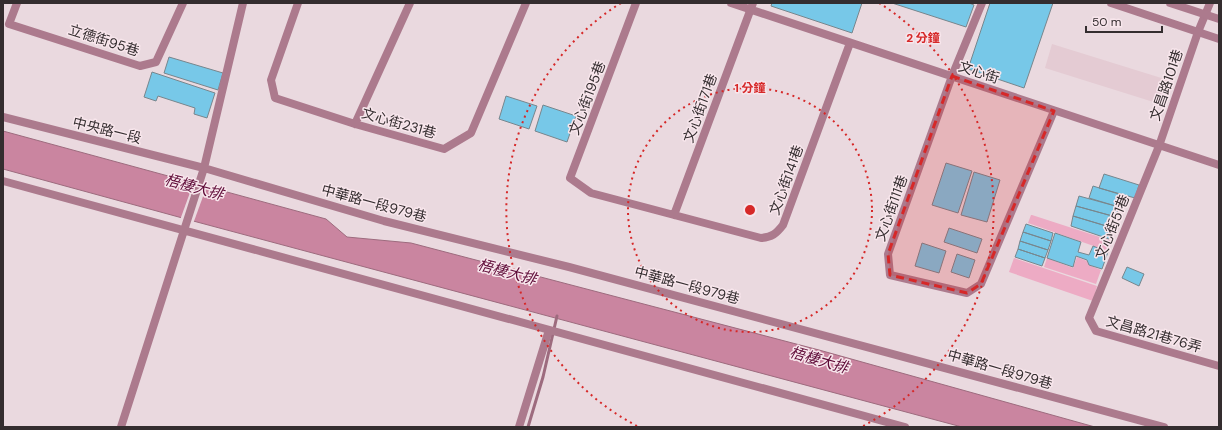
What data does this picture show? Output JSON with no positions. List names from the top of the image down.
{
  "streets": {
    "street": [
      "立德街95巷",
      "文心街",
      "文昌路101巷",
      "文心街195巷",
      "文心街171巷",
      "文心街231巷",
      "中央路一段",
      "文心街141巷",
      "中華路一段979巷",
      "文心街111巷",
      "文心街51巷",
      "文昌路21巷76弄"
    ]
  },
  "crossings": [
    ["文心街", "文昌路101巷"],
    ["文心街", "文心街171巷"],
    ["文心街", "文心街141巷"],
    ["文心街", "文心街111巷"],
    ["文心街", "文心街51巷"],
    ["文昌路101巷", "文心街51巷"],
    ["文心街195巷", "文心街141巷"],
    ["文心街171巷", "文心街141巷"],
    ["中央路一段", "中華路一段979巷"],
    ["文心街51巷", "文昌路21巷76弄"]
  ],
  "water": ["梧棲大排"],
  "scale_bar": "50 m",
  "rings": ["2 分鐘", "1 分鐘"]
}
